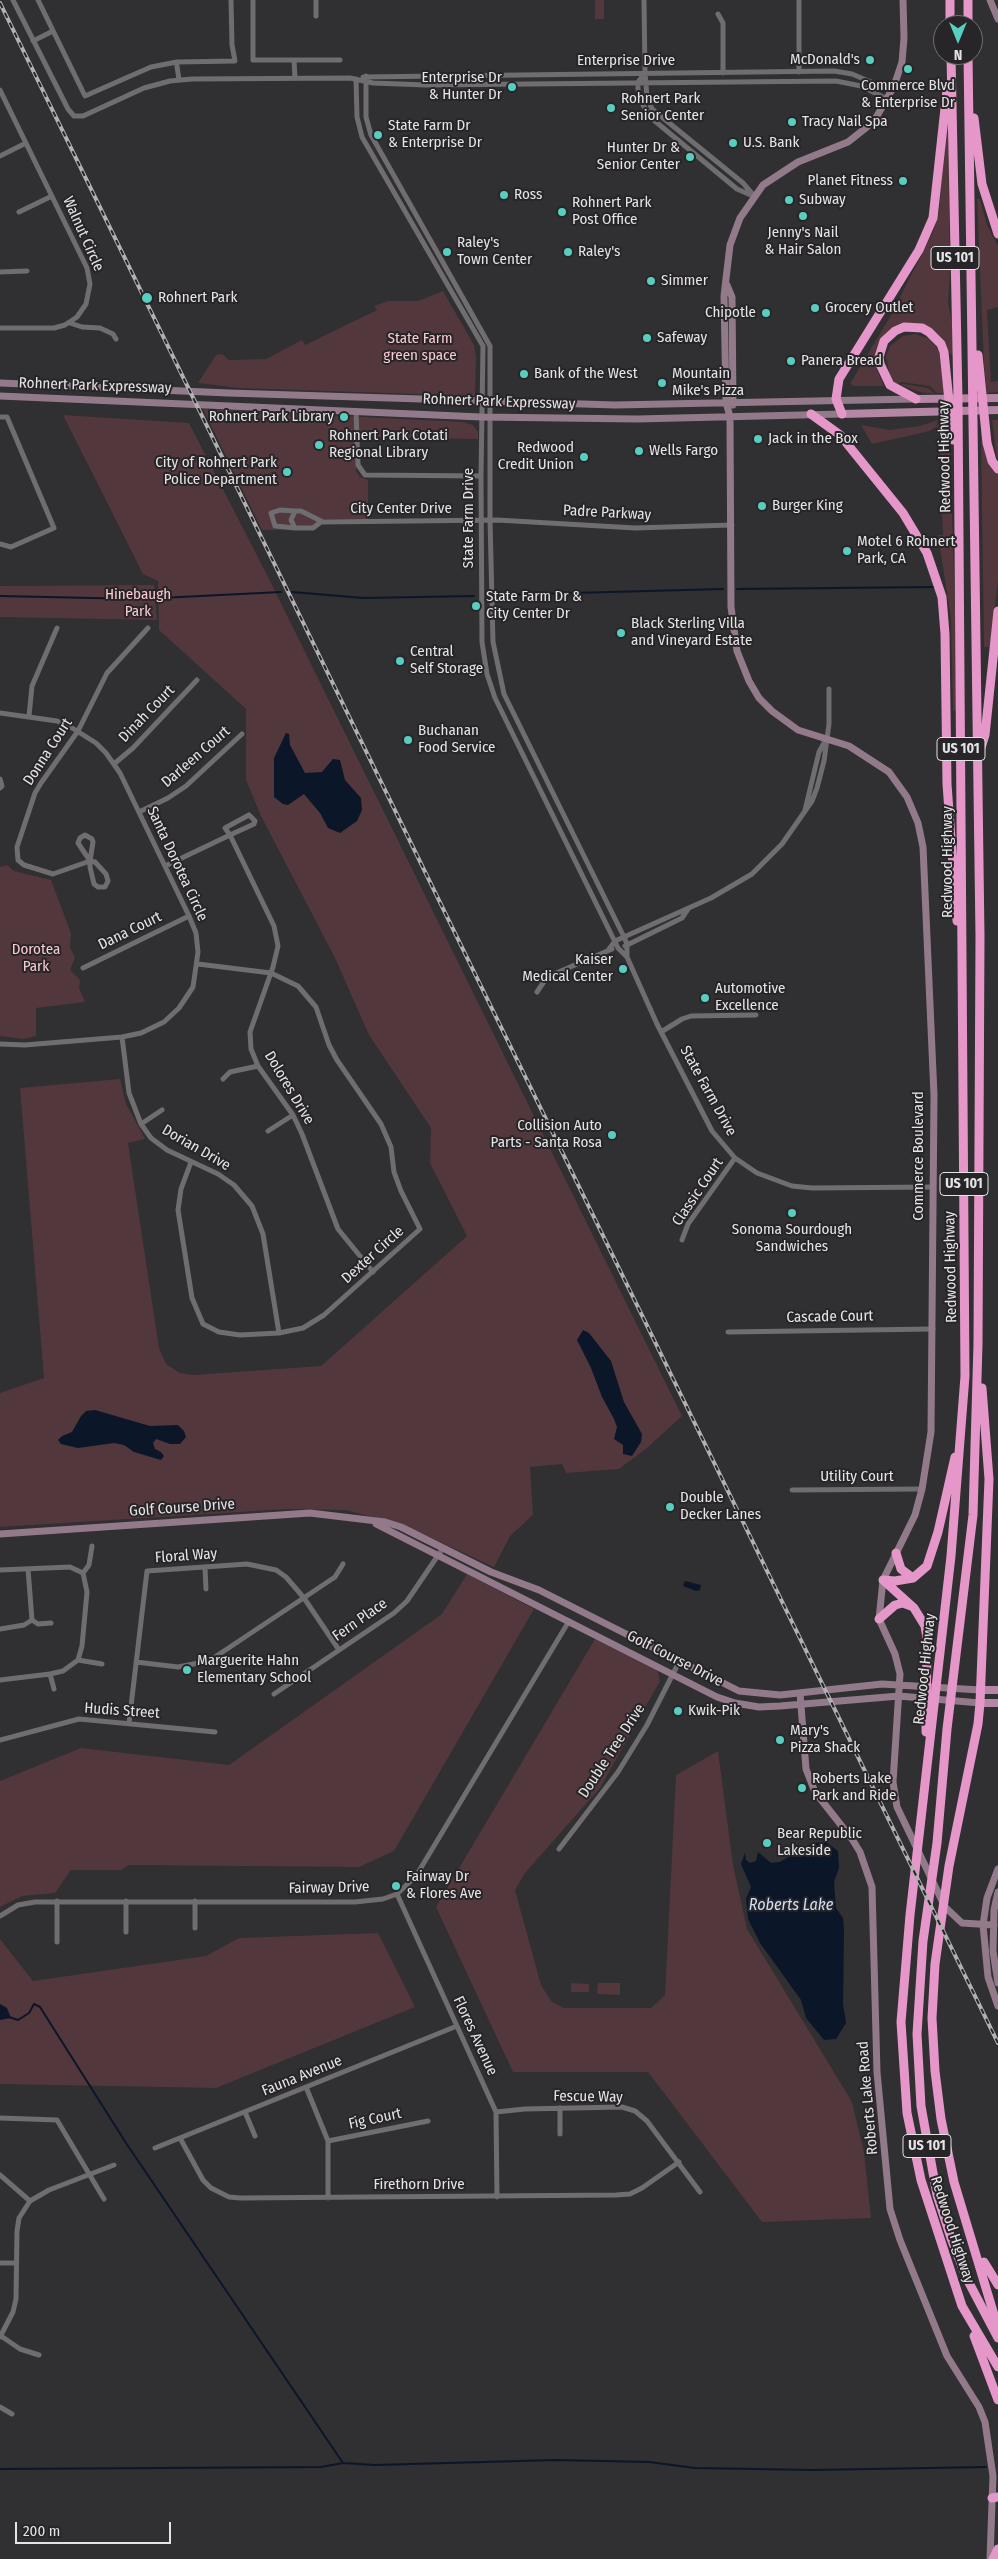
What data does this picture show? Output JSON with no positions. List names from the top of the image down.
{
  "streets": {
    "highway": ["US 101", "Redwood Highway"],
    "main road": ["Rohnert Park Expressway", "Golf Course Drive"],
    "street": [
      "Enterprise Drive",
      "Walnut Circle",
      "City Center Drive",
      "Padre Parkway",
      "State Farm Drive",
      "Dinah Court",
      "Donna Court",
      "Darleen Court",
      "Santa Dorotea Circle",
      "Dana Court",
      "Dolores Drive",
      "Dorian Drive",
      "Commerce Boulevard",
      "Classic Court",
      "Dexter Circle",
      "Cascade Court",
      "Utility Court",
      "Floral Way",
      "Fern Place",
      "Hudis Street",
      "Double Tree Drive",
      "Fairway Drive",
      "Flores Avenue",
      "Fauna Avenue",
      "Fescue Way",
      "Roberts Lake Road",
      "Fig Court",
      "Firethorn Drive"
    ]
  },
  "crossings": [
    ["Enterprise Drive", "State Farm Drive"],
    ["Enterprise Drive", "Commerce Boulevard"],
    ["Rohnert Park Expressway", "State Farm Drive"],
    ["Rohnert Park Expressway", "Commerce Boulevard"],
    ["City Center Drive", "Padre Parkway"],
    ["City Center Drive", "State Farm Drive"],
    ["Padre Parkway", "State Farm Drive"],
    ["Padre Parkway", "Commerce Boulevard"],
    ["State Farm Drive", "Commerce Boulevard"],
    ["State Farm Drive", "Classic Court"],
    ["Dinah Court", "Santa Dorotea Circle"],
    ["Donna Court", "Santa Dorotea Circle"],
    ["Darleen Court", "Santa Dorotea Circle"],
    ["Santa Dorotea Circle", "Dana Court"],
    ["Santa Dorotea Circle", "Dorian Drive"],
    ["Santa Dorotea Circle", "Dexter Circle"],
    ["Dolores Drive", "Dexter Circle"],
    ["Dorian Drive", "Dexter Circle"],
    ["Commerce Boulevard", "Cascade Court"],
    ["Commerce Boulevard", "Utility Court"],
    ["Commerce Boulevard", "Golf Course Drive"],
    ["Golf Course Drive", "Fern Place"],
    ["Golf Course Drive", "Double Tree Drive"],
    ["Golf Course Drive", "Fairway Drive"],
    ["Golf Course Drive", "Roberts Lake Road"],
    ["Floral Way", "Fern Place"],
    ["Floral Way", "Hudis Street"],
    ["Fairway Drive", "Flores Avenue"],
    ["Flores Avenue", "Fauna Avenue"],
    ["Flores Avenue", "Fescue Way"],
    ["Flores Avenue", "Firethorn Drive"],
    ["Fauna Avenue", "Firethorn Drive"],
    ["Fescue Way", "Firethorn Drive"]
  ],
  "water": ["Roberts Lake"],
  "parks": ["State Farm green space", "Hinebaugh Park", "Dorotea Park"],
  "places": [
    "McDonald's",
    "Commerce Blvd & Enterprise Dr",
    "Enterprise Dr & Hunter Dr",
    "Rohnert Park Senior Center",
    "Tracy Nail Spa",
    "State Farm Dr & Enterprise Dr",
    "U.S. Bank",
    "Hunter Dr & Senior Center",
    "Planet Fitness",
    "Ross",
    "Subway",
    "Rohnert Park Post Office",
    "Jenny's Nail & Hair Salon",
    "Raley's Town Center",
    "Raley's",
    "Simmer",
    "Rohnert Park",
    "Grocery Outlet",
    "Chipotle",
    "Safeway",
    "Panera Bread",
    "Bank of the West",
    "Mountain Mike's Pizza",
    "Rohnert Park Library",
    "Jack in the Box",
    "Rohnert Park Cotati Regional Library",
    "Wells Fargo",
    "Redwood Credit Union",
    "City of Rohnert Park Police Department",
    "Burger King",
    "Motel 6 Rohnert Park, CA",
    "State Farm Dr & City Center Dr",
    "Black Sterling Villa and Vineyard Estate",
    "Central Self Storage",
    "Buchanan Food Service",
    "Kaiser Medical Center",
    "Automotive Excellence",
    "Collision Auto Parts - Santa Rosa",
    "Sonoma Sourdough Sandwiches",
    "Double Decker Lanes",
    "Marguerite Hahn Elementary School",
    "Kwik-Pik",
    "Mary's Pizza Shack",
    "Roberts Lake Park and Ride",
    "Bear Republic Lakeside",
    "Fairway Dr & Flores Ave"
  ],
  "scale_bar": "200 m",
  "north": "bottom"
}
